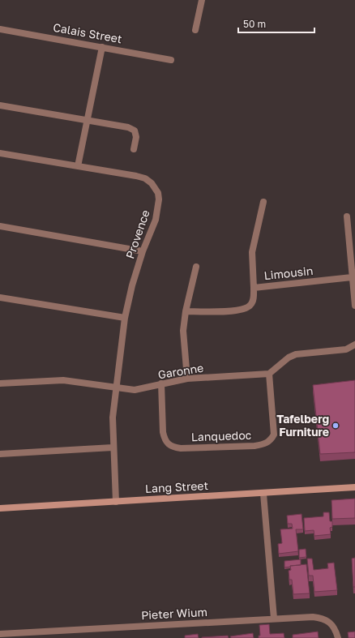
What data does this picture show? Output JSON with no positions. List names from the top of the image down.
{
  "streets": {
    "street": [
      "Calais Street",
      "Provence",
      "Limousin",
      "Garonne",
      "Lanquedoc",
      "Lang Street",
      "Pieter Wium"
    ]
  },
  "crossings": [
    ["Provence", "Garonne"],
    ["Garonne", "Lanquedoc"]
  ],
  "places": ["Tafelberg Furniture"],
  "scale_bar": "50 m"
}
